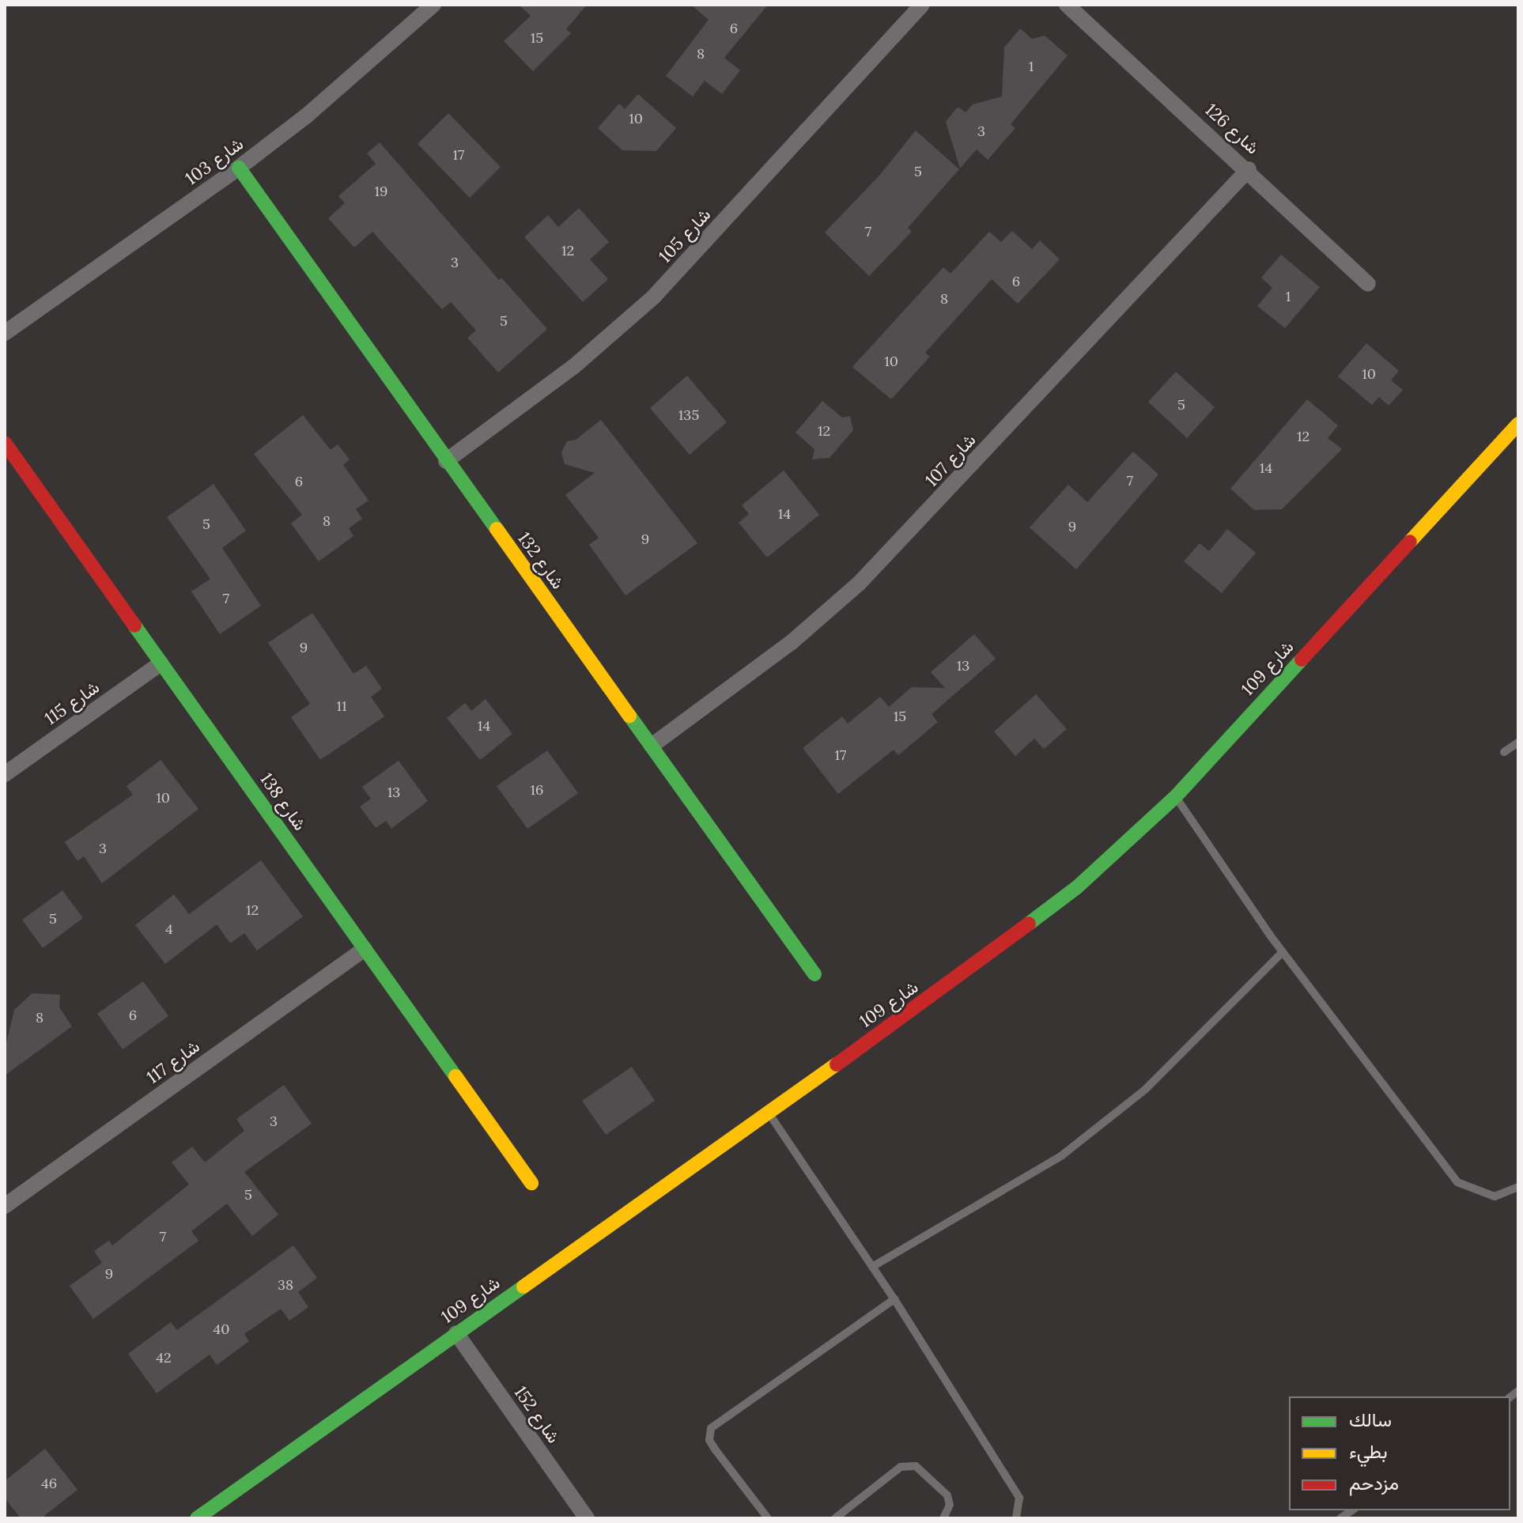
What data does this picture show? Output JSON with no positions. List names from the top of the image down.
{
  "streets": {
    "street": [
      "شارع 126",
      "شارع 103",
      "شارع 105",
      "شارع 107",
      "شارع 132",
      "شارع 109",
      "شارع 115",
      "شارع 138",
      "شارع 117",
      "شارع 152"
    ]
  },
  "crossings": [
    ["شارع 126", "شارع 107"],
    ["شارع 103", "شارع 132"],
    ["شارع 105", "شارع 132"],
    ["شارع 107", "شارع 132"],
    ["شارع 109", "شارع 152"],
    ["شارع 115", "شارع 138"],
    ["شارع 138", "شارع 117"]
  ],
  "house_numbers": [
    "6",
    "15",
    "8",
    "1",
    "10",
    "3",
    "17",
    "5",
    "19",
    "7",
    "12",
    "3",
    "6",
    "1",
    "8",
    "5",
    "10",
    "10",
    "5",
    "135",
    "12",
    "12",
    "14",
    "7",
    "6",
    "14",
    "8",
    "5",
    "9",
    "9",
    "7",
    "9",
    "13",
    "11",
    "15",
    "14",
    "17",
    "16",
    "13",
    "10",
    "3",
    "12",
    "5",
    "4",
    "6",
    "8",
    "3",
    "5",
    "7",
    "9",
    "38",
    "40",
    "42",
    "46"
  ],
  "legend": ["سالك", "بطيء", "مزدحم"]
}
